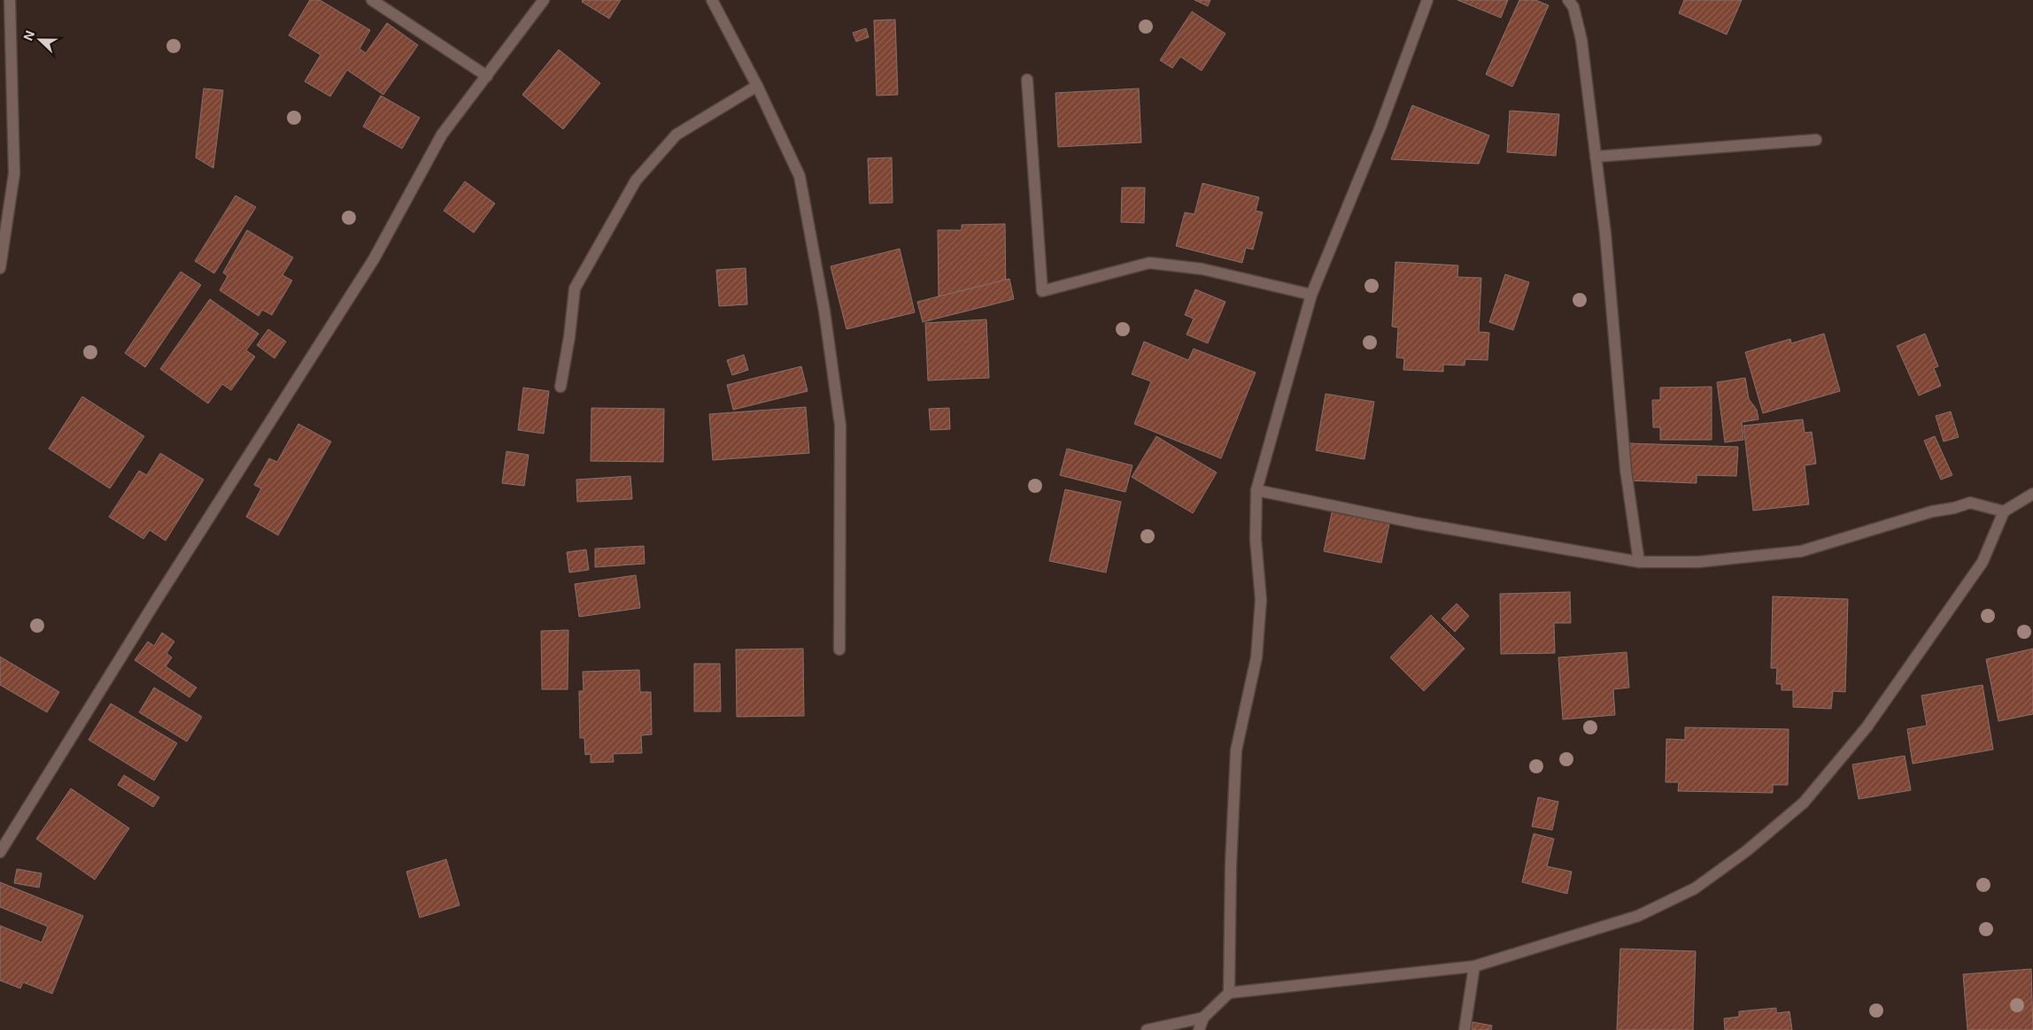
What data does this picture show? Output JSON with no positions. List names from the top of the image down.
{
  "north": "left"
}
